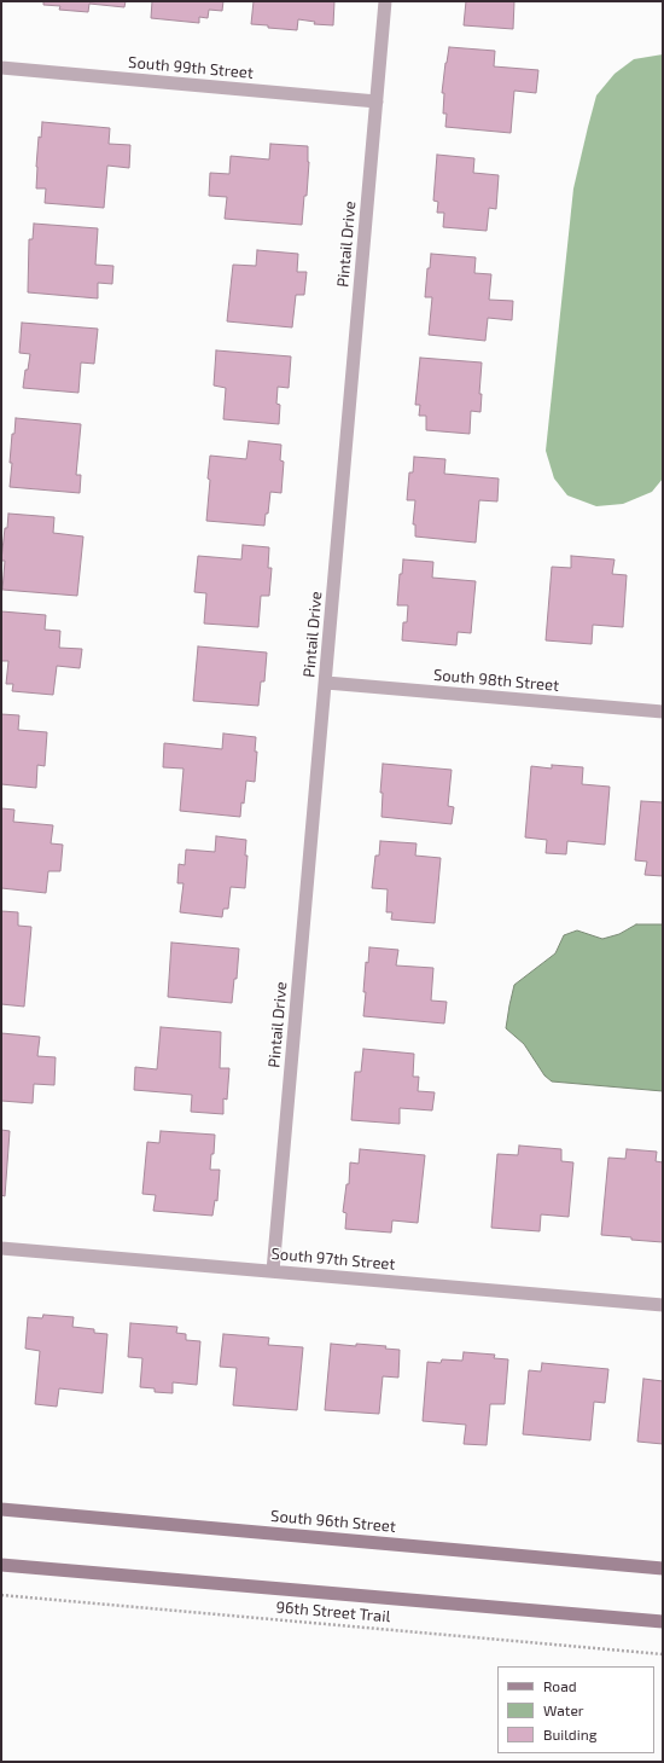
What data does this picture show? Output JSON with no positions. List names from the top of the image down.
{
  "streets": {
    "main road": ["South 96th Street"],
    "street": [
      "South 99th Street",
      "Pintail Drive",
      "South 98th Street",
      "South 97th Street"
    ],
    "path": ["96th Street Trail"]
  },
  "crossings": [
    ["South 99th Street", "Pintail Drive"],
    ["Pintail Drive", "South 98th Street"],
    ["Pintail Drive", "South 97th Street"]
  ],
  "legend": ["Road", "Water", "Building"]
}
